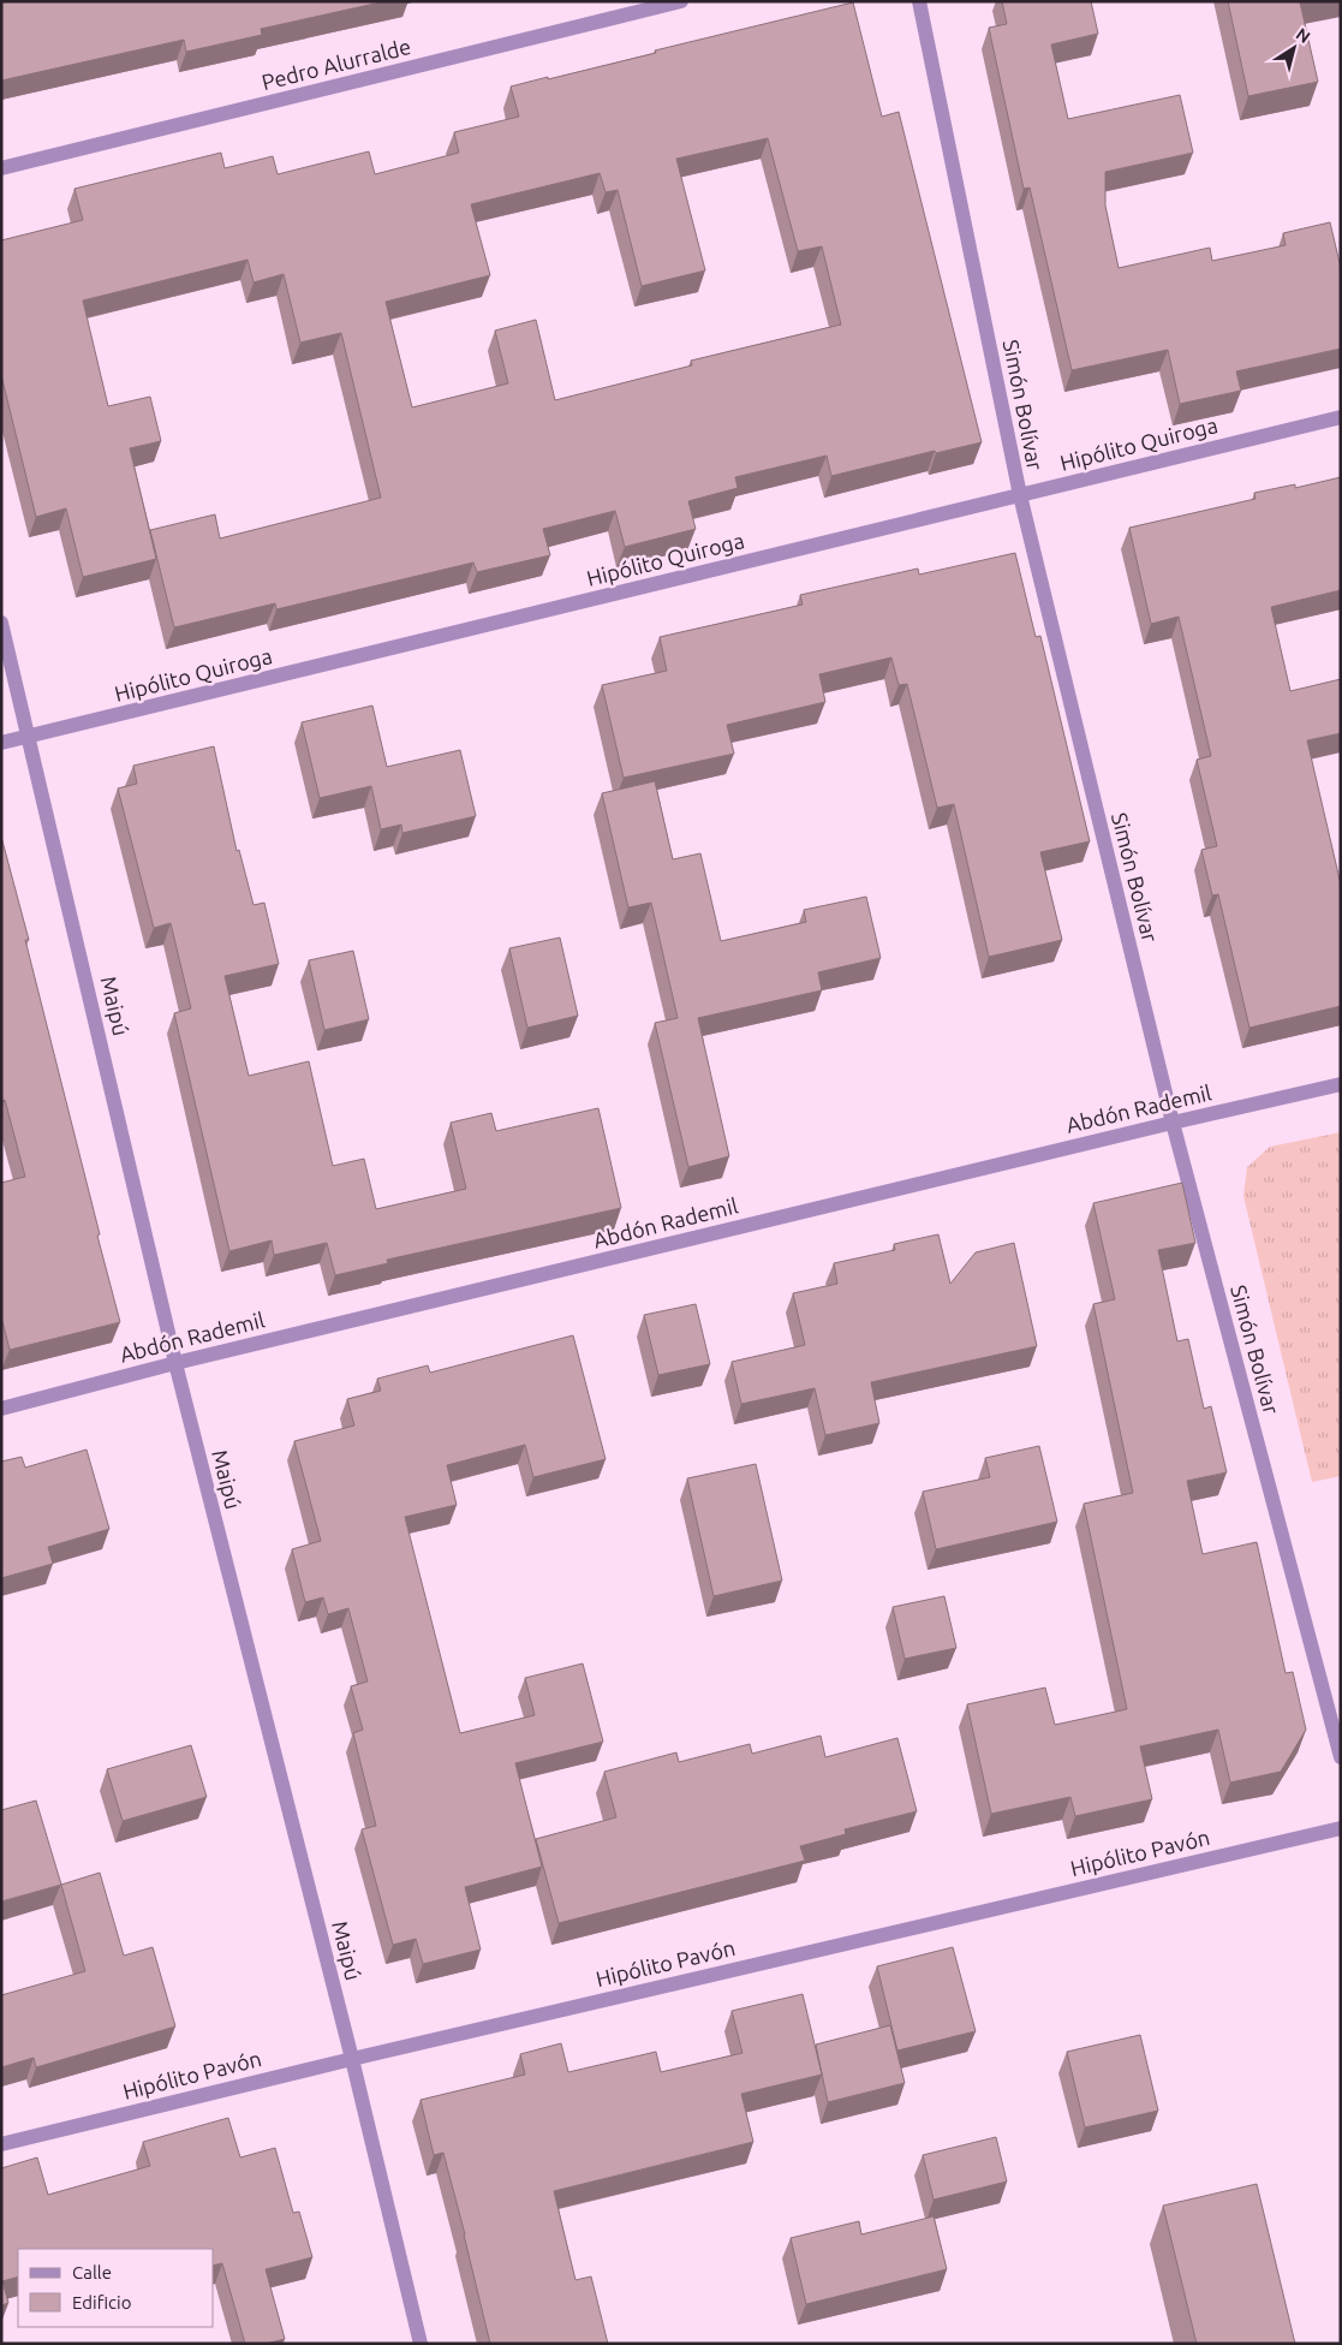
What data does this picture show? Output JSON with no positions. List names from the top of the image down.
{
  "streets": {
    "street": [
      "Pedro Alurralde",
      "Simón Bolívar",
      "Hipólito Quiroga",
      "Maipú",
      "Abdón Rademil",
      "Hipólito Pavón"
    ]
  },
  "crossings": [
    ["Simón Bolívar", "Hipólito Quiroga"],
    ["Simón Bolívar", "Abdón Rademil"],
    ["Hipólito Quiroga", "Maipú"],
    ["Maipú", "Abdón Rademil"],
    ["Maipú", "Hipólito Pavón"]
  ],
  "legend": ["Calle", "Edificio"],
  "north": "top right"
}
